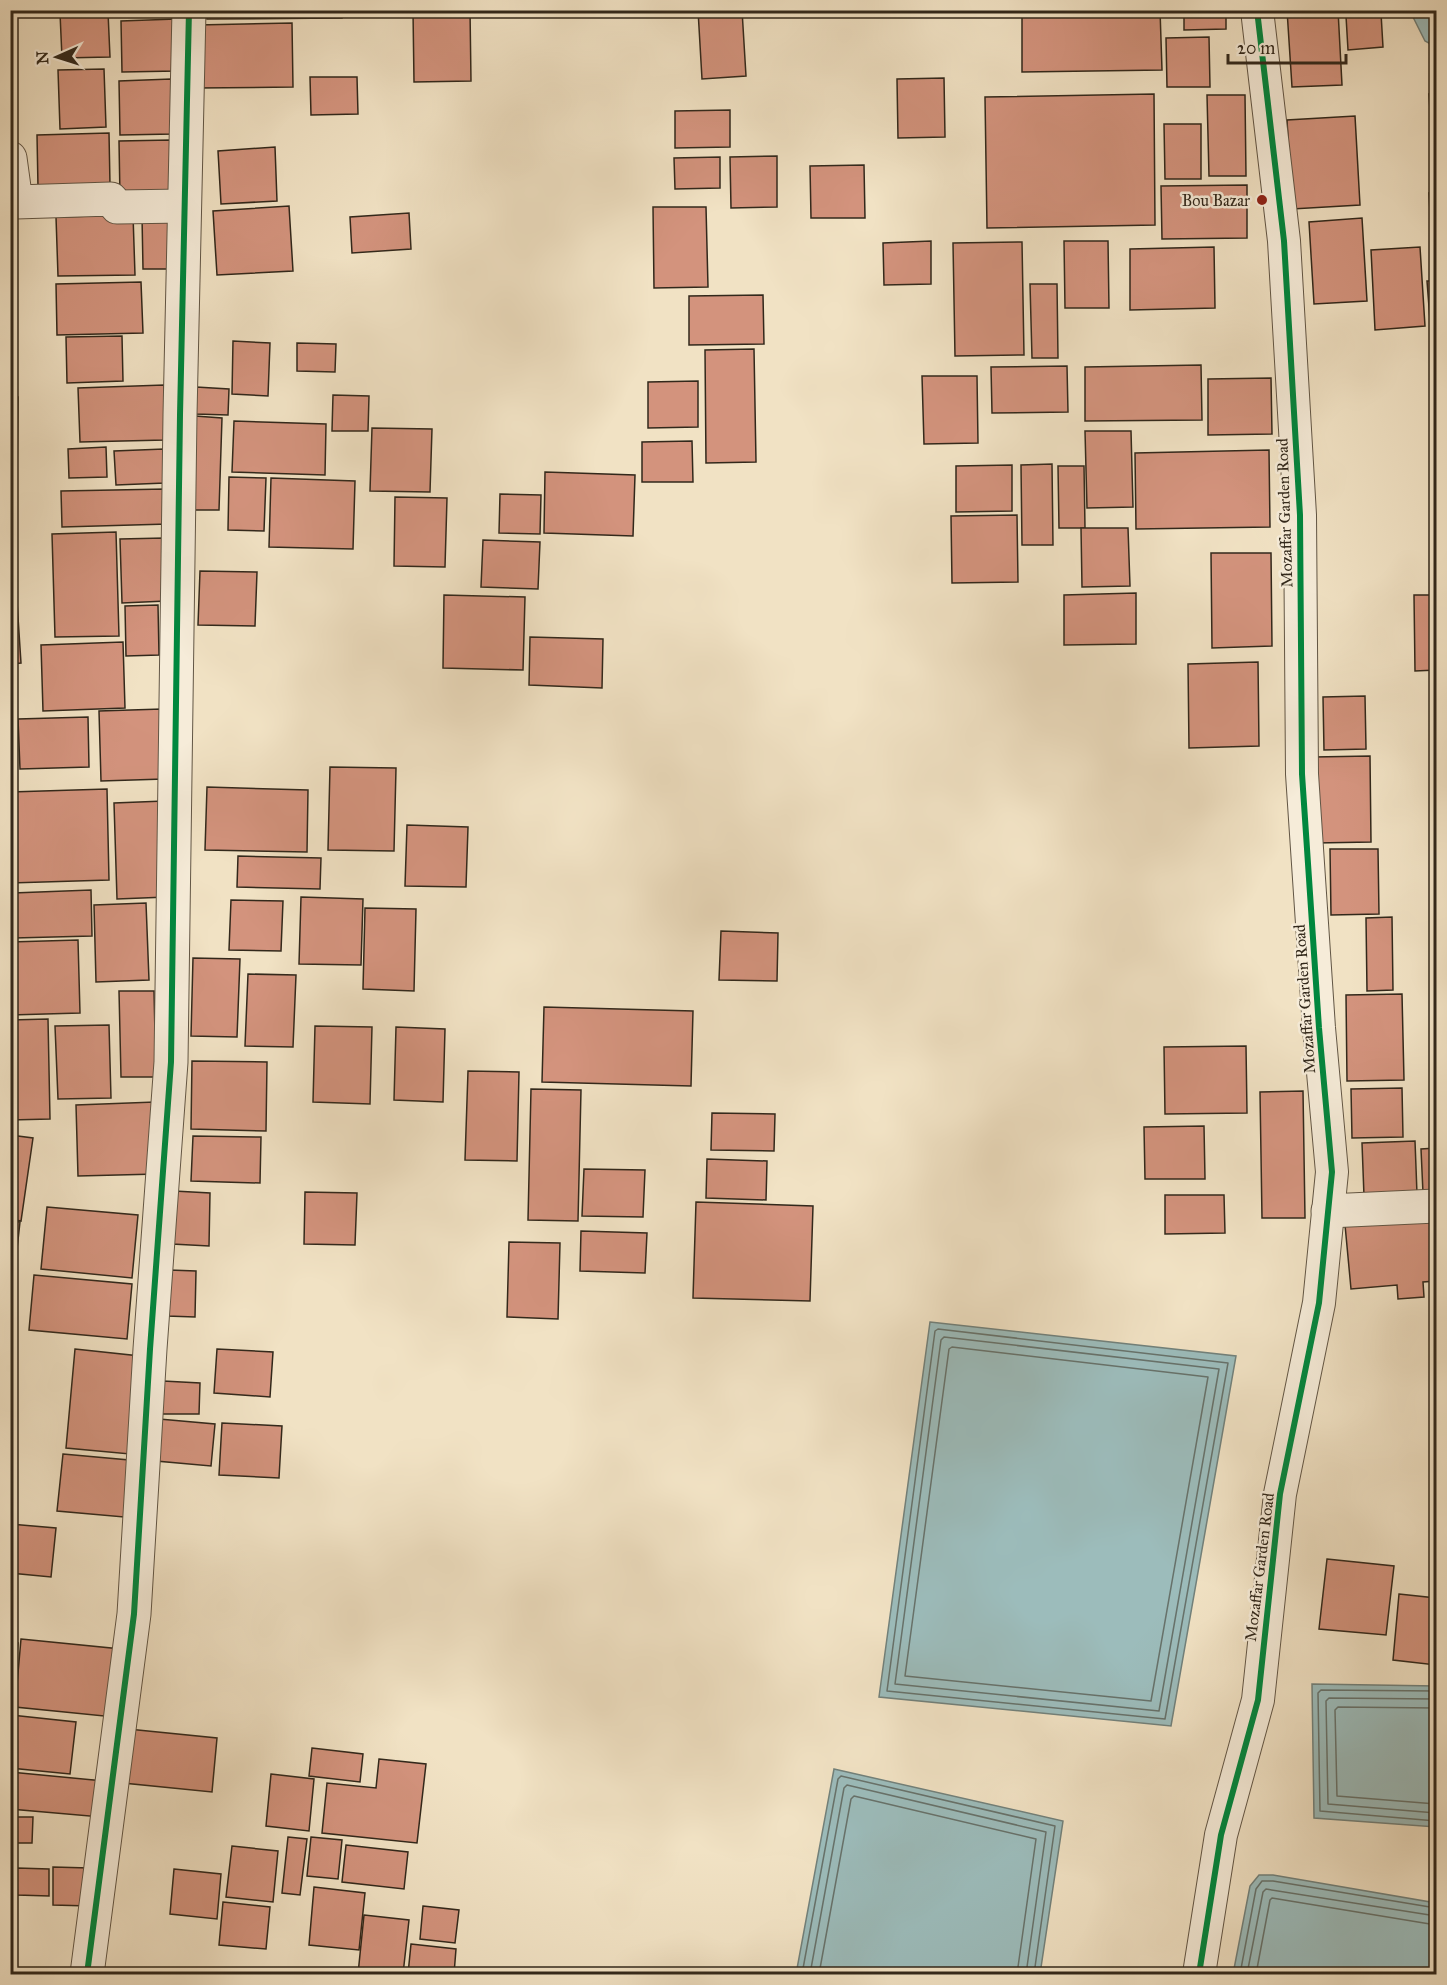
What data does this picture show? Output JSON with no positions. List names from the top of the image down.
{
  "streets": {
    "street": ["Mozaffar Garden Road"]
  },
  "places": ["Bou Bazar"],
  "scale_bar": "20 m",
  "north": "left"
}
